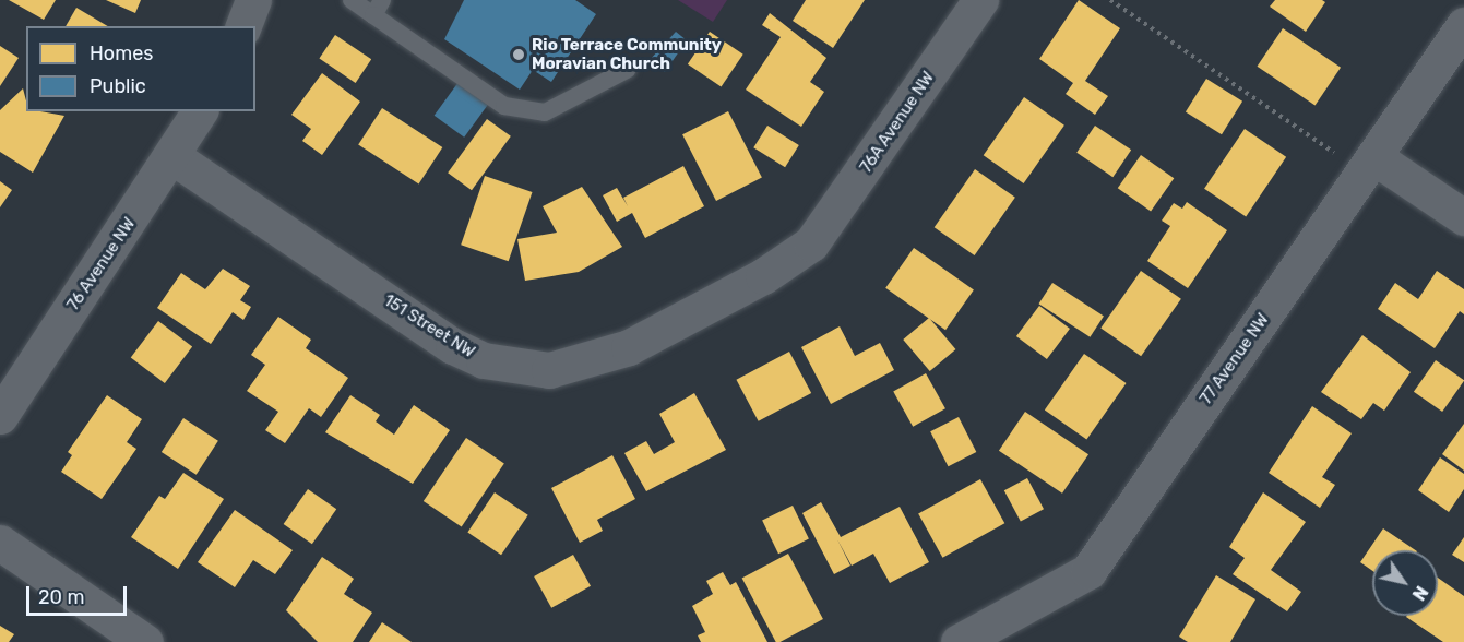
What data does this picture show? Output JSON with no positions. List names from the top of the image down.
{
  "streets": {
    "street": [
      "76A Avenue NW",
      "76 Avenue NW",
      "151 Street NW",
      "77 Avenue NW"
    ]
  },
  "crossings": [
    ["76A Avenue NW", "151 Street NW"],
    ["76 Avenue NW", "151 Street NW"]
  ],
  "places": ["Rio Terrace Community Moravian Church"],
  "legend": ["Homes", "Public"],
  "scale_bar": "20 m",
  "north": "bottom right"
}
